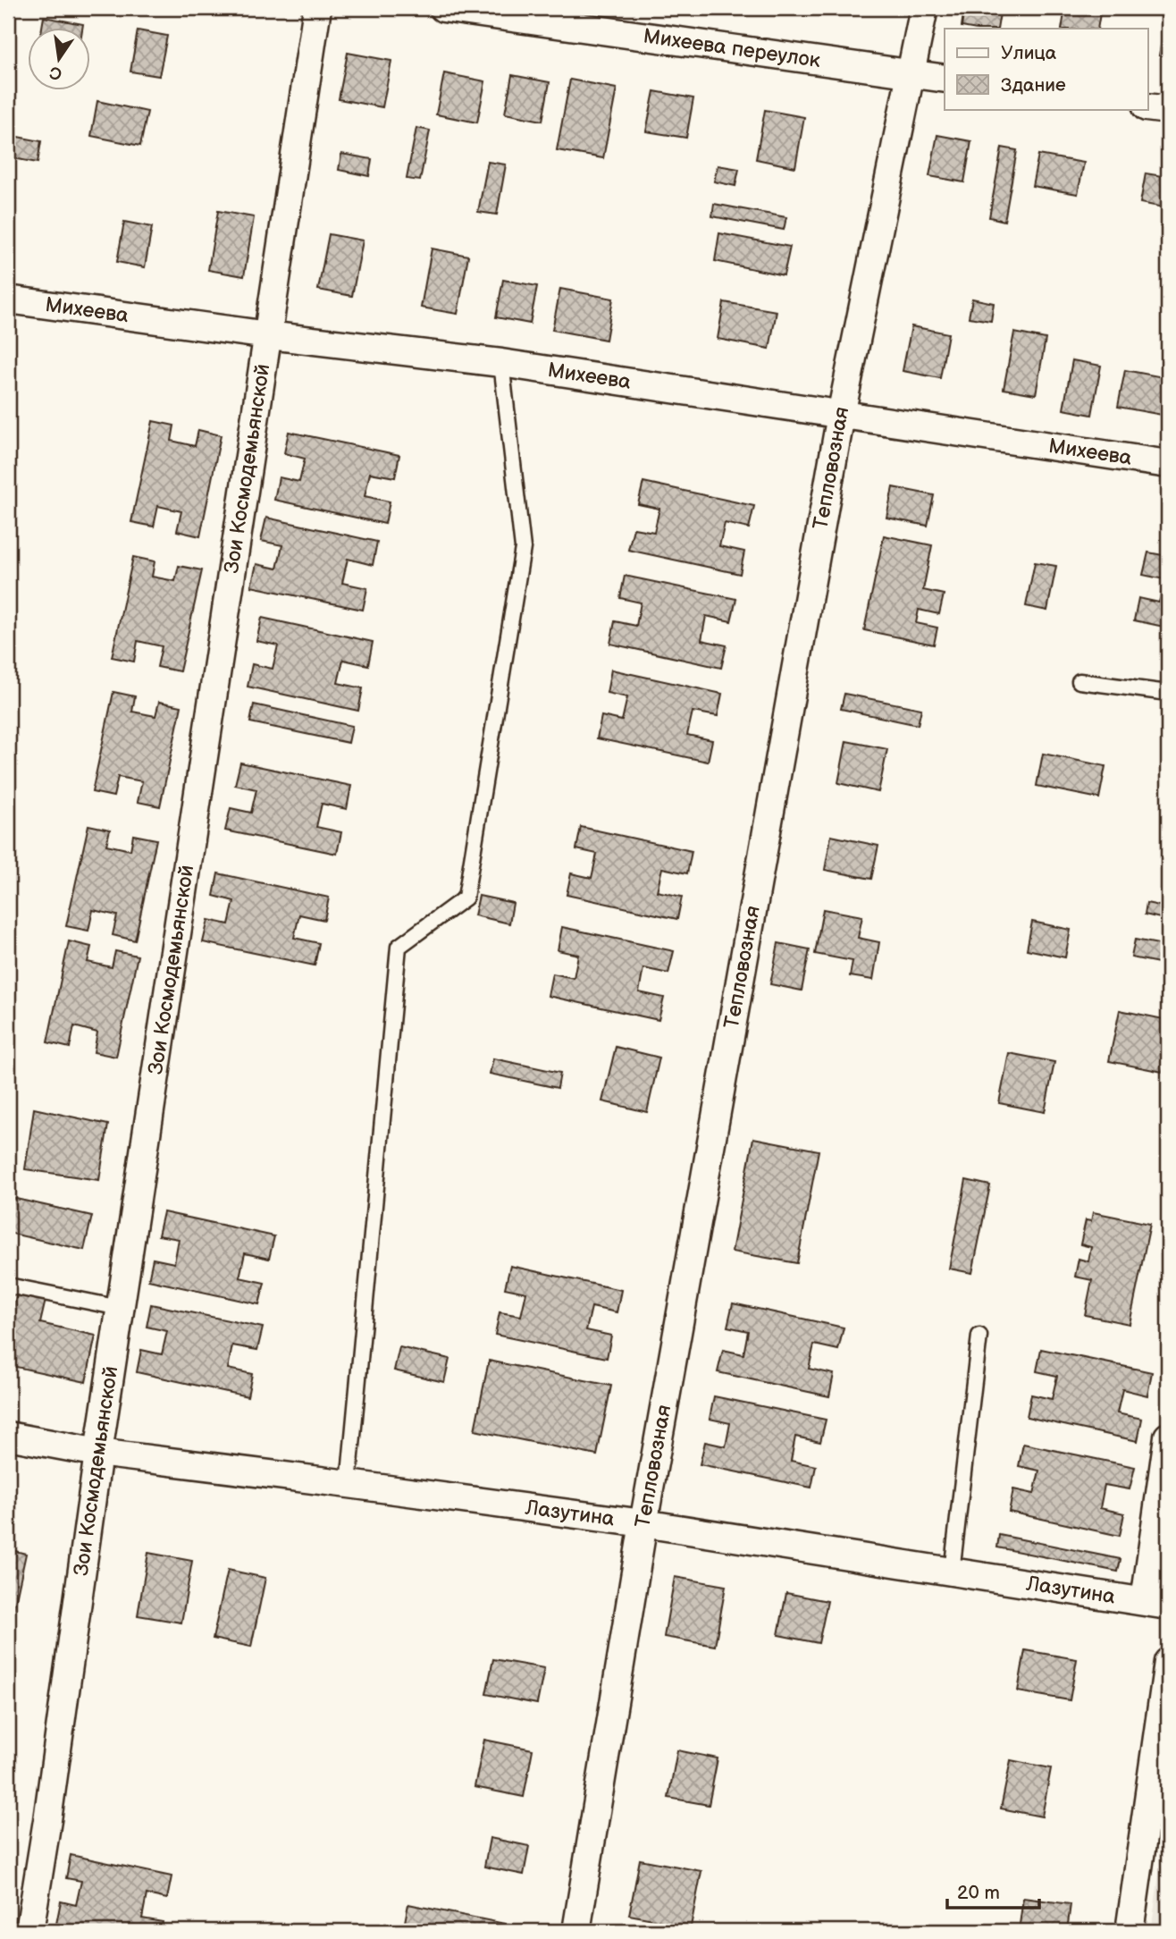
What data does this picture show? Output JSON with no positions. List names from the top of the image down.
{
  "streets": {
    "street": [
      "Михеева переулок",
      "Михеева",
      "Зои Космодемьянской",
      "Тепловозная",
      "Лазутина"
    ]
  },
  "crossings": [
    ["Михеева переулок", "Тепловозная"],
    ["Михеева", "Зои Космодемьянской"],
    ["Михеева", "Тепловозная"],
    ["Зои Космодемьянской", "Лазутина"],
    ["Тепловозная", "Лазутина"]
  ],
  "legend": ["Улица", "Здание"],
  "scale_bar": "20 m",
  "north": "bottom"
}
